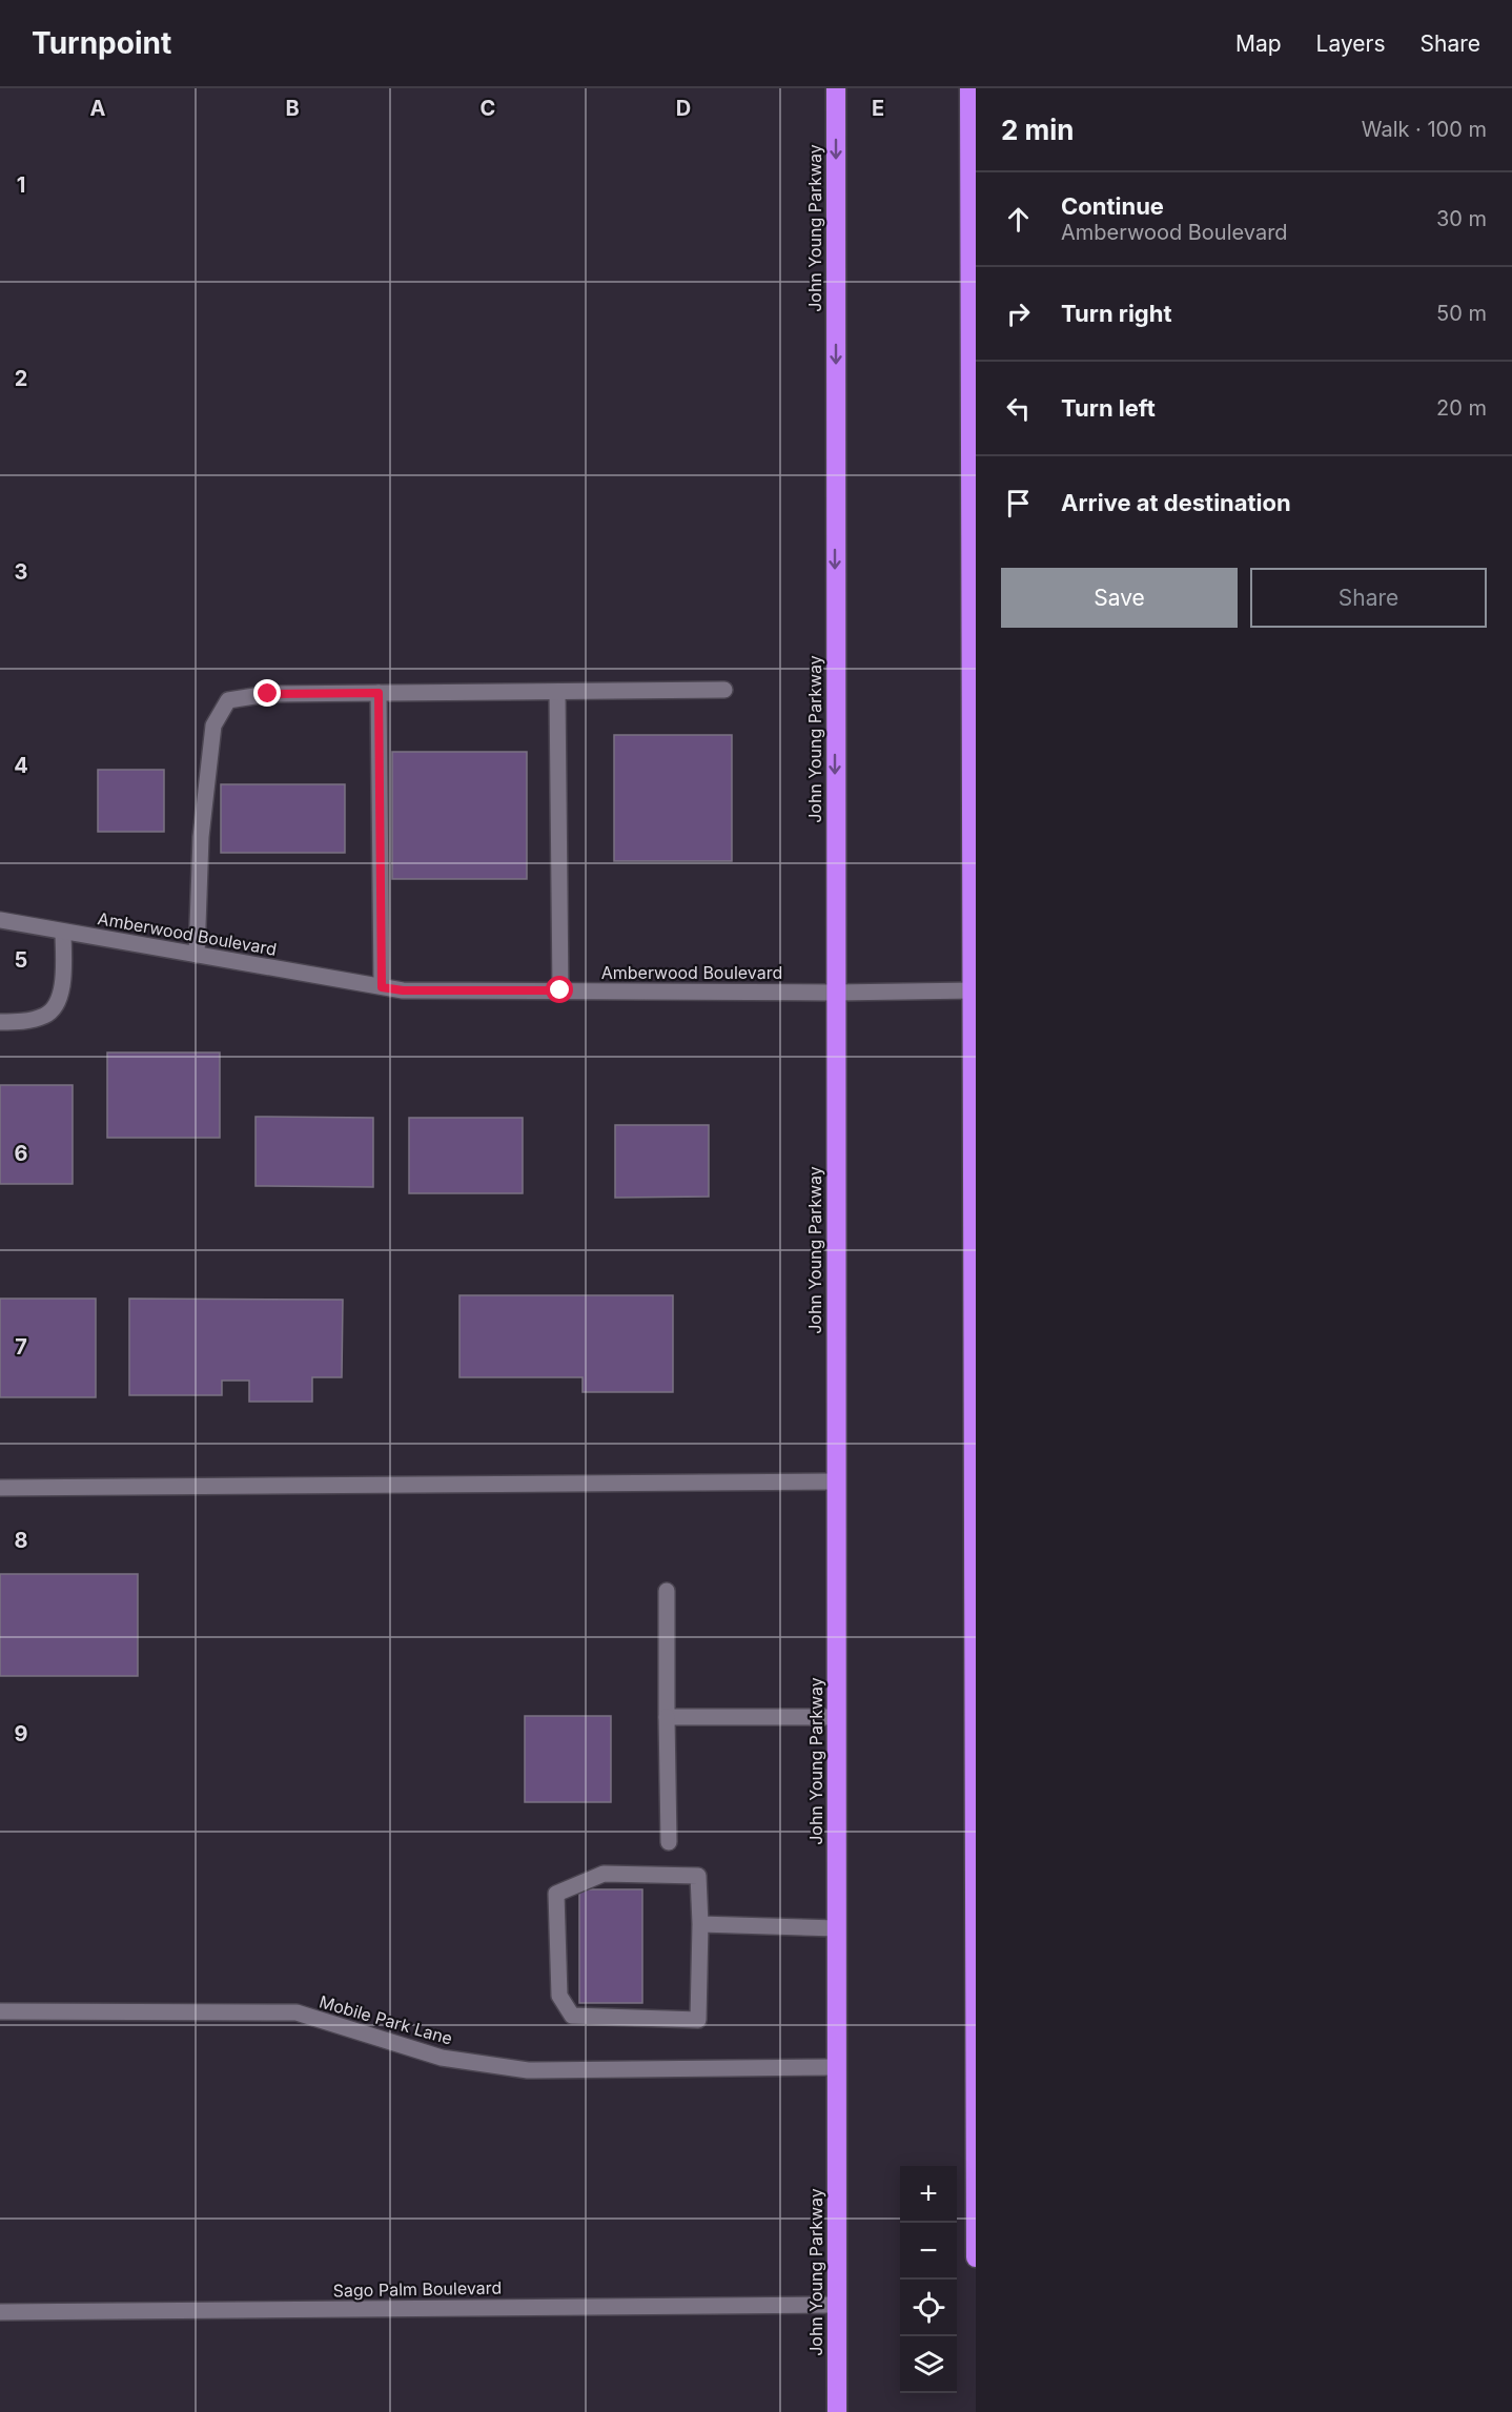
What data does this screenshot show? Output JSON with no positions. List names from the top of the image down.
{
  "streets": {
    "highway": ["John Young Parkway"],
    "street": ["Amberwood Boulevard", "Mobile Park Lane", "Sago Palm Boulevard"]
  },
  "crossings": [
    ["John Young Parkway", "Amberwood Boulevard"],
    ["John Young Parkway", "Mobile Park Lane"],
    ["John Young Parkway", "Sago Palm Boulevard"]
  ],
  "page": {
    "header": "Turnpoint",
    "nav": ["Map", "Layers", "Share"],
    "heading": ["2 min", "Walk · 100 m"],
    "list": [
      ["Continue", "Amberwood Boulevard", "30 m"],
      ["Turn right", "50 m"],
      ["Turn left", "20 m"],
      "Arrive at destination"
    ],
    "buttons": ["Save", "Share"],
    "map_buttons": ["+", "−"]
  },
  "grid": {
    "columns": [
      "A",
      "B",
      "C",
      "D",
      "E"
    ],
    "rows": [
      "1",
      "2",
      "3",
      "4",
      "5",
      "6",
      "7",
      "8",
      "9"
    ]
  }
}
